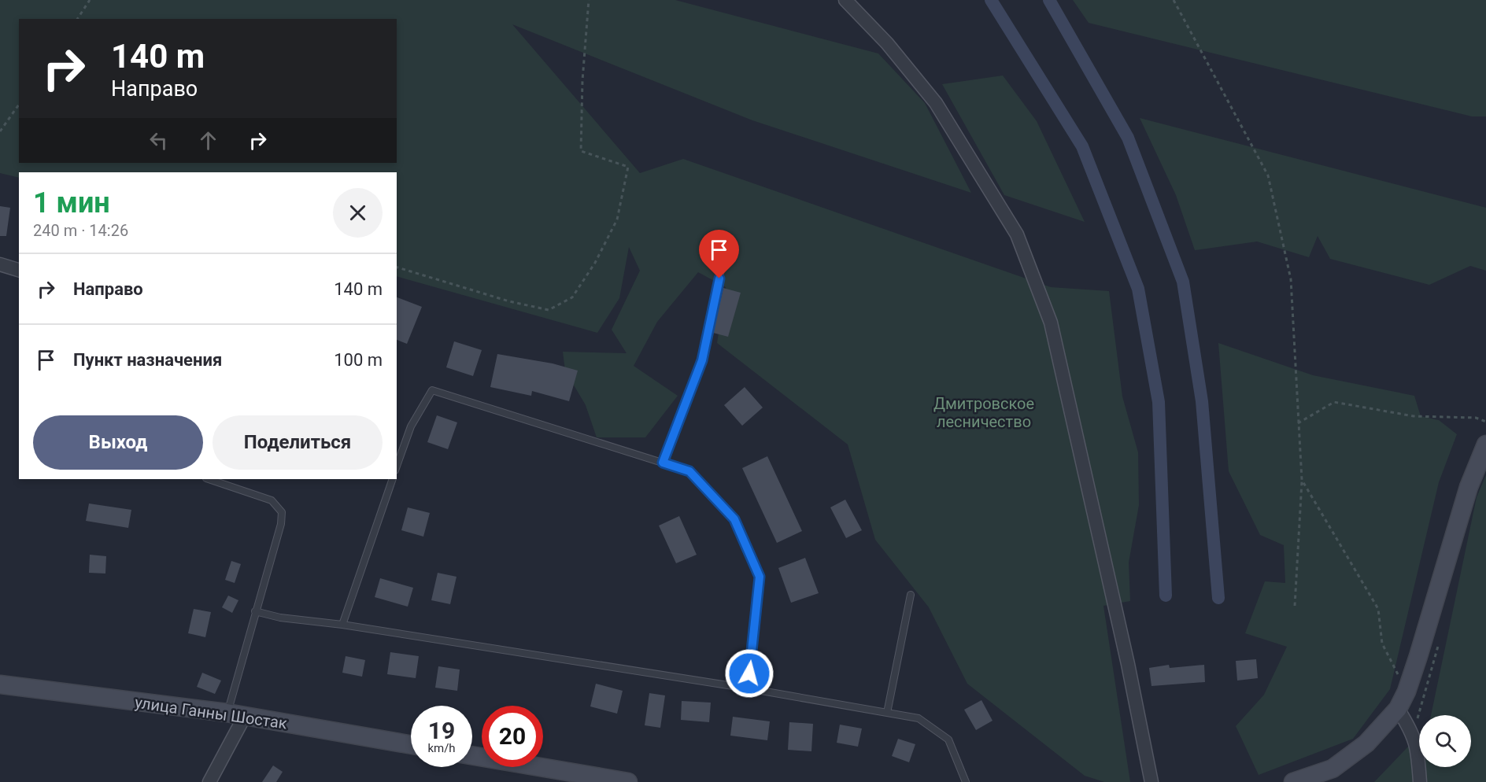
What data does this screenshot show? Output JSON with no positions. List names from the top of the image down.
{
  "streets": {
    "main road": ["улица Ганны Шостак"]
  },
  "parks": ["Дмитровское лесничество"],
  "page": {
    "turn": ["140 m", "Направо"],
    "heading": ["1 мин", "240 m · 14:26"],
    "list": [
      {
        "name": "Направо",
        "value": "140 m"
      },
      {
        "name": "Пункт назначения",
        "value": "100 m"
      }
    ],
    "buttons": ["Выход", "Поделиться"],
    "speed": "19 km/h",
    "limit": "20"
  }
}
